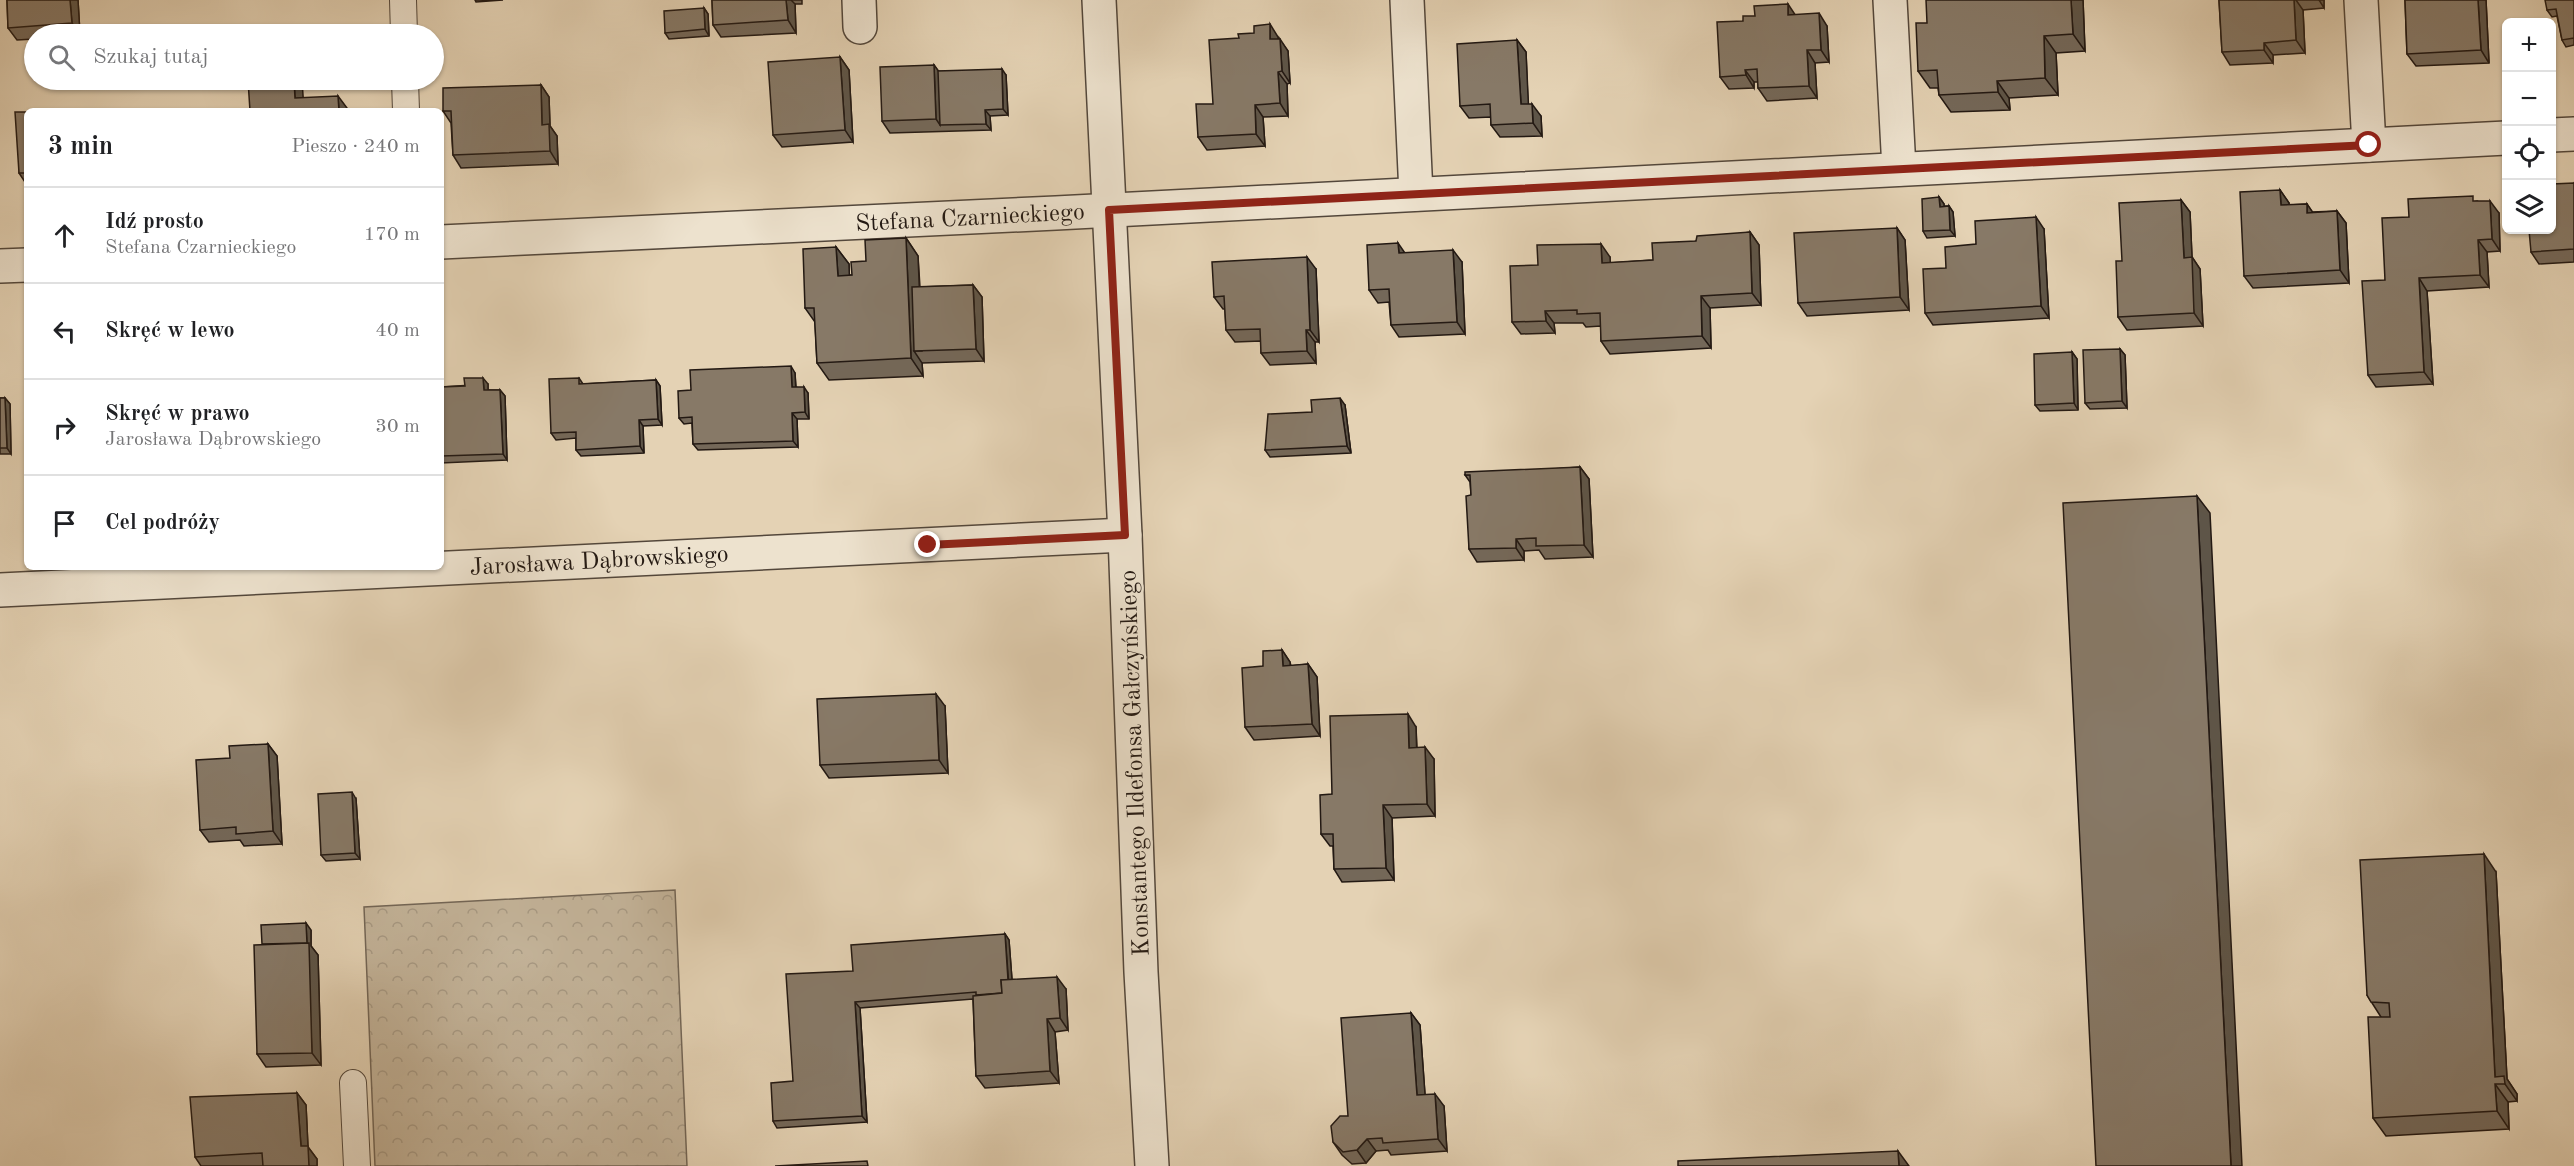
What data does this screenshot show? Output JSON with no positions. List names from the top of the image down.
{
  "streets": {
    "street": ["Stefana Czarnieckiego", "Jarosława Dąbrowskiego", "Konstantego Ildefonsa Gałczyńskiego"]
  },
  "crossings": [
    ["Stefana Czarnieckiego", "Konstantego Ildefonsa Gałczyńskiego"],
    ["Jarosława Dąbrowskiego", "Konstantego Ildefonsa Gałczyńskiego"]
  ],
  "page": {
    "map_buttons": ["+", "−"],
    "search": "Szukaj tutaj",
    "heading": ["3 min", "Pieszo · 240 m"],
    "list": [
      ["Idź prosto", "Stefana Czarnieckiego", "170 m"],
      ["Skręć w lewo", "40 m"],
      ["Skręć w prawo", "Jarosława Dąbrowskiego", "30 m"],
      "Cel podróży"
    ]
  }
}
